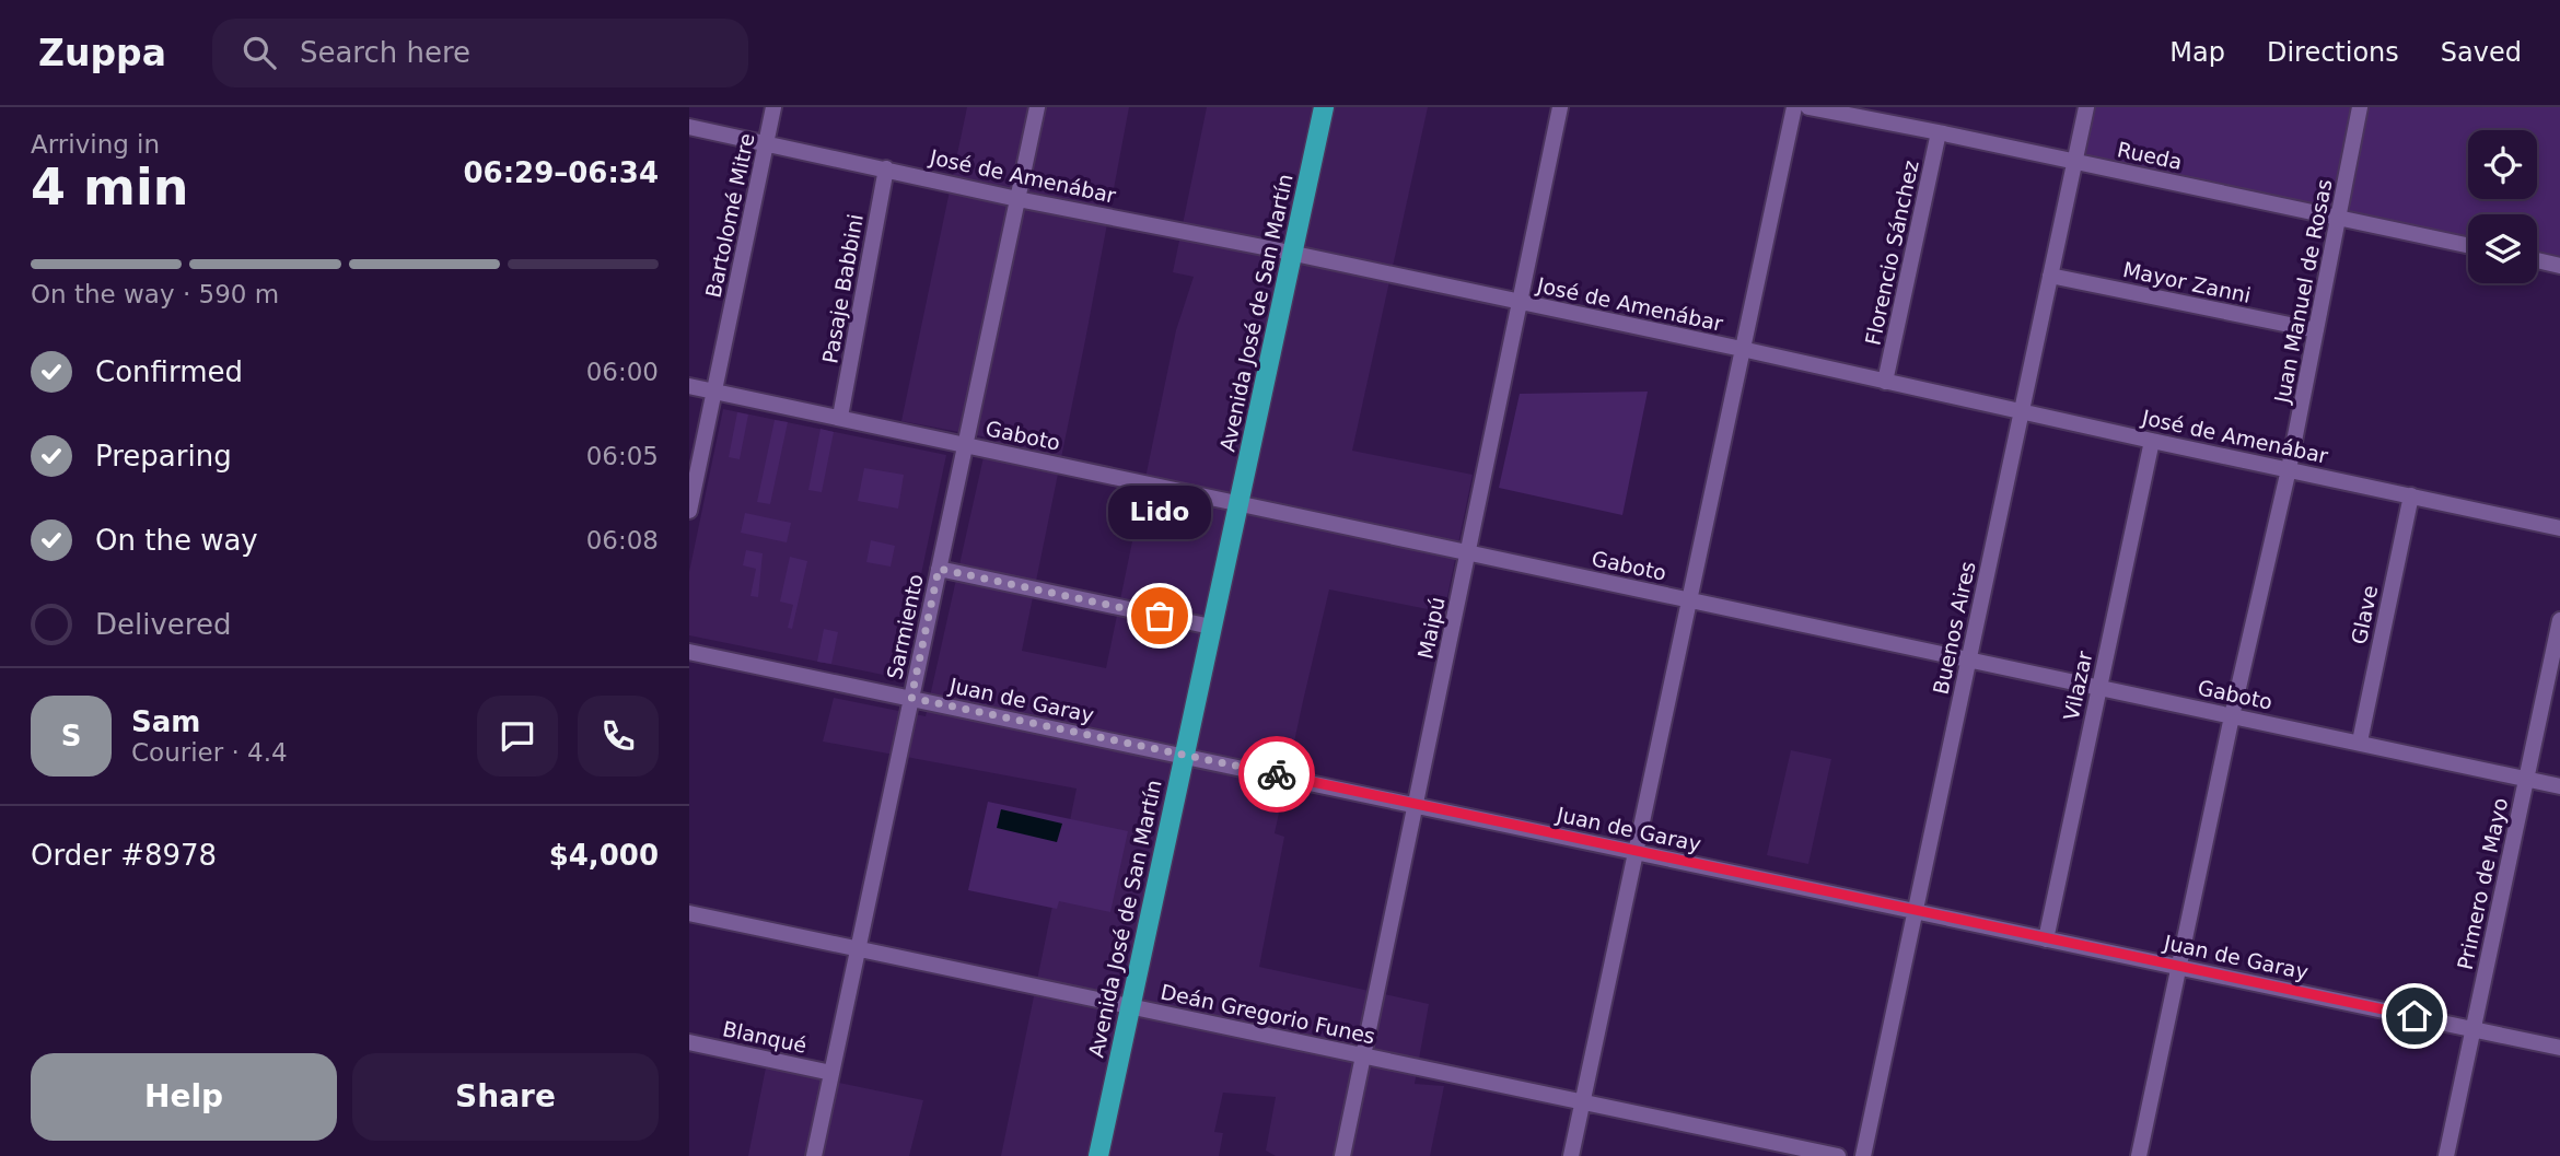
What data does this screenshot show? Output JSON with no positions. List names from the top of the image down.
{
  "streets": {
    "main road": ["Avenida José de San Martín"],
    "street": [
      "Rueda",
      "José de Amenábar",
      "Bartolomé Mitre",
      "Florencio Sánchez",
      "Mayor Zanni",
      "Pasaje Babbini",
      "Juan Manuel de Rosas",
      "Gaboto",
      "Glave",
      "Sarmiento",
      "Maipú",
      "Buenos Aires",
      "Vilazar",
      "Juan de Garay",
      "Primero de Mayo",
      "Deán Gregorio Funes",
      "Blanqué"
    ]
  },
  "crossings": [
    ["Rueda", "Florencio Sánchez"],
    ["Rueda", "Juan Manuel de Rosas"],
    ["Rueda", "Buenos Aires"],
    ["José de Amenábar", "Bartolomé Mitre"],
    ["José de Amenábar", "Florencio Sánchez"],
    ["José de Amenábar", "Pasaje Babbini"],
    ["José de Amenábar", "Juan Manuel de Rosas"],
    ["José de Amenábar", "Avenida José de San Martín"],
    ["José de Amenábar", "Glave"],
    ["José de Amenábar", "Sarmiento"],
    ["José de Amenábar", "Maipú"],
    ["José de Amenábar", "Buenos Aires"],
    ["José de Amenábar", "Vilazar"],
    ["Bartolomé Mitre", "Gaboto"],
    ["Mayor Zanni", "Juan Manuel de Rosas"],
    ["Mayor Zanni", "Buenos Aires"],
    ["Pasaje Babbini", "Gaboto"],
    ["Juan Manuel de Rosas", "Gaboto"],
    ["Juan Manuel de Rosas", "Juan de Garay"],
    ["Avenida José de San Martín", "Gaboto"],
    ["Avenida José de San Martín", "Juan de Garay"],
    ["Avenida José de San Martín", "Deán Gregorio Funes"],
    ["Gaboto", "Glave"],
    ["Gaboto", "Sarmiento"],
    ["Gaboto", "Maipú"],
    ["Gaboto", "Buenos Aires"],
    ["Gaboto", "Vilazar"],
    ["Gaboto", "Primero de Mayo"],
    ["Sarmiento", "Juan de Garay"],
    ["Sarmiento", "Deán Gregorio Funes"],
    ["Sarmiento", "Blanqué"],
    ["Maipú", "Juan de Garay"],
    ["Maipú", "Deán Gregorio Funes"],
    ["Buenos Aires", "Juan de Garay"],
    ["Vilazar", "Juan de Garay"],
    ["Juan de Garay", "Primero de Mayo"]
  ],
  "places": ["Lido"],
  "page": {
    "header": "Zuppa",
    "search": "Search here",
    "nav": ["Map", "Directions", "Saved"],
    "heading": ["4 min", "Arriving in", "06:29–06:34"],
    "panel": [
      "Sam",
      "Courier · 4.4",
      "Order #8978",
      "$4,000"
    ],
    "bar": "On the way · 590 m",
    "list": [
      ["Confirmed", "06:00"],
      ["Preparing", "06:05"],
      ["On the way", "06:08"],
      "Delivered"
    ],
    "bubble": "Lido",
    "round": "S",
    "buttons": ["Help", "Share"]
  }
}
